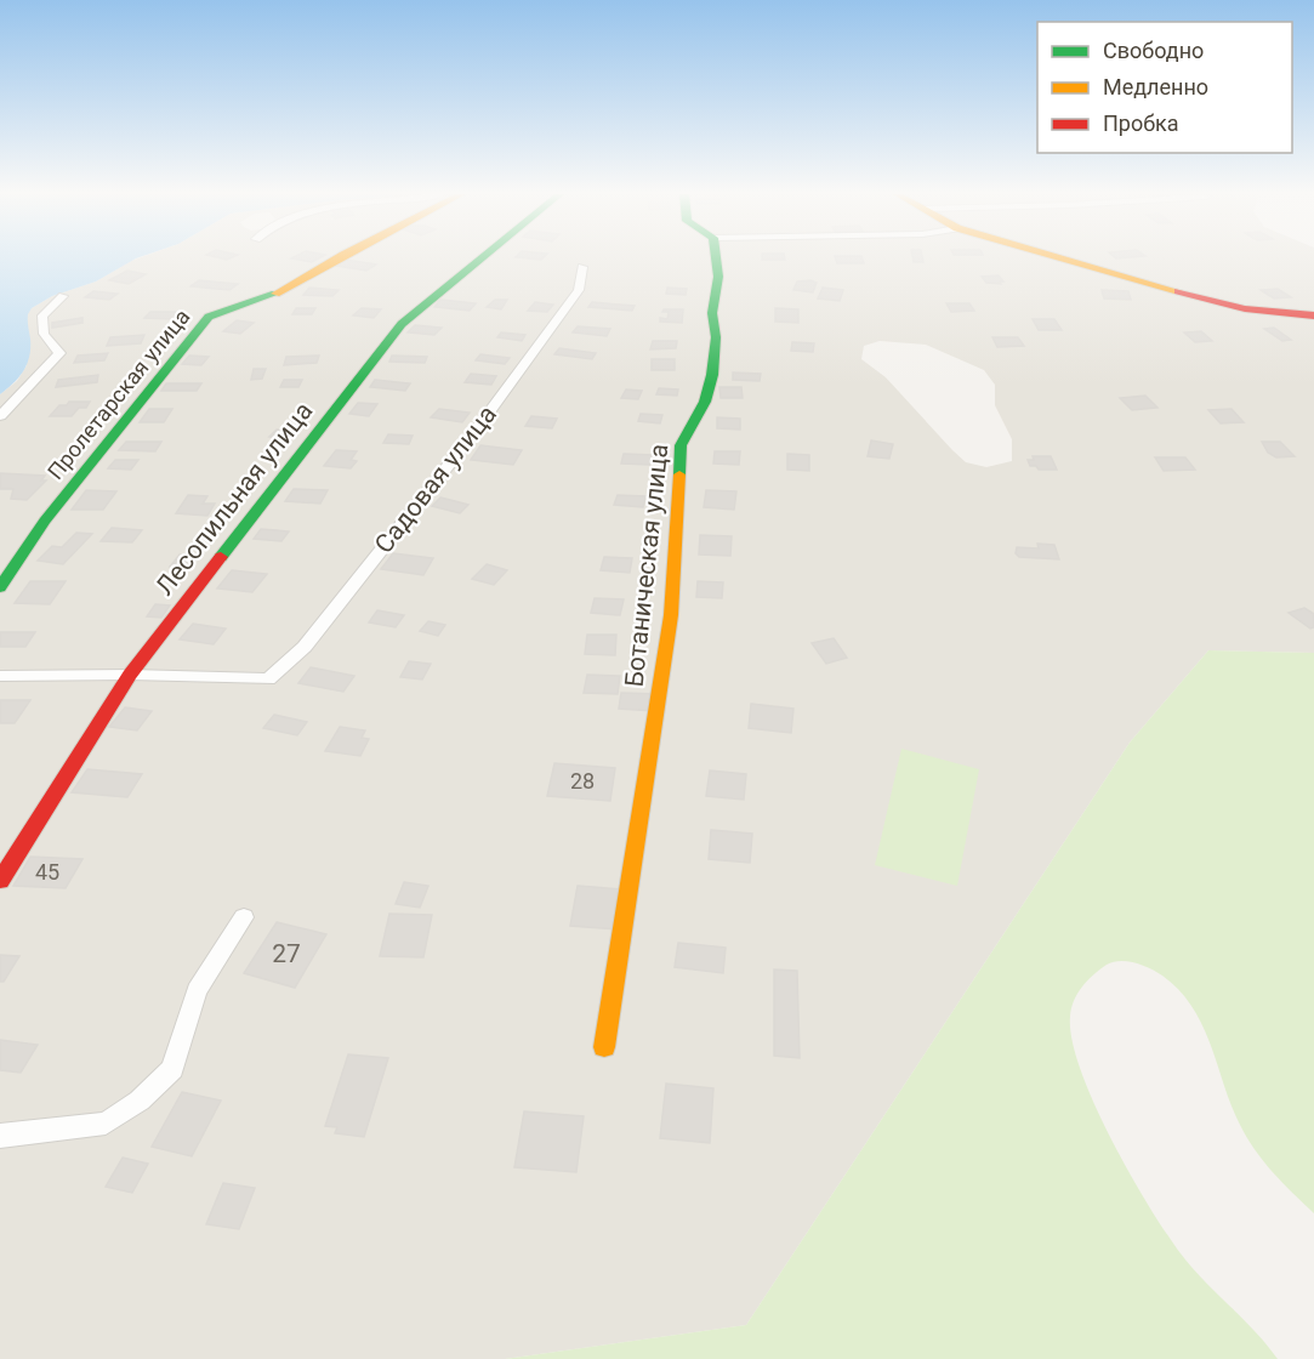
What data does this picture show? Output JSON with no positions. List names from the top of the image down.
{
  "streets": {
    "street": [
      "Пролетарская улица",
      "Садовая улица",
      "Лесопильная улица",
      "Ботаническая улица"
    ]
  },
  "crossings": [
    ["Садовая улица", "Лесопильная улица"]
  ],
  "house_numbers": ["28", "45", "27"],
  "legend": ["Свободно", "Медленно", "Пробка"]
}
